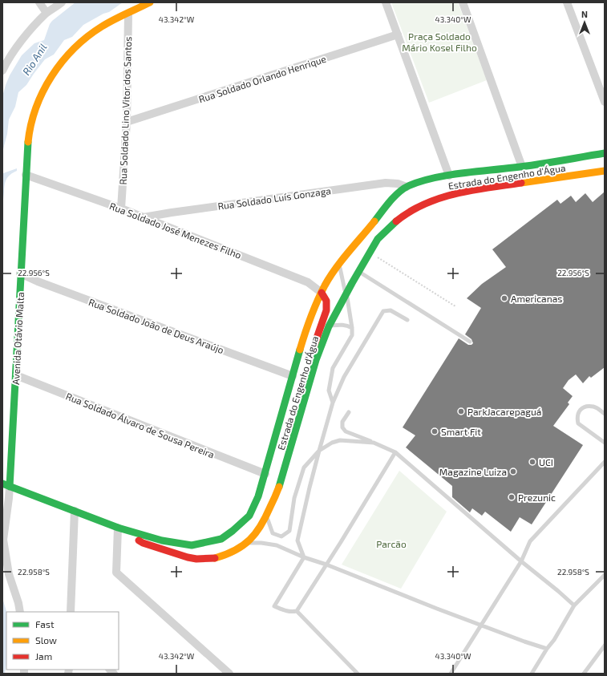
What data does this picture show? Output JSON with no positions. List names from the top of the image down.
{
  "streets": {
    "street": [
      "Rua Soldado Orlando Henrique",
      "Rua Soldado Lino Vitor dos Santos",
      "Estrada do Engenho d'Água",
      "Rua Soldado Luís Gonzaga",
      "Rua Soldado José Menezes Filho",
      "Rua Soldado João de Deus Araújo",
      "Avenida Otávio Malta",
      "Rua Soldado Álvaro de Sousa Pereira"
    ]
  },
  "crossings": [
    ["Rua Soldado Orlando Henrique", "Rua Soldado Lino Vitor dos Santos"],
    ["Rua Soldado Lino Vitor dos Santos", "Rua Soldado José Menezes Filho"],
    ["Rua Soldado Lino Vitor dos Santos", "Avenida Otávio Malta"],
    ["Estrada do Engenho d'Água", "Rua Soldado Luís Gonzaga"],
    ["Estrada do Engenho d'Água", "Rua Soldado José Menezes Filho"],
    ["Estrada do Engenho d'Água", "Rua Soldado João de Deus Araújo"],
    ["Estrada do Engenho d'Água", "Avenida Otávio Malta"],
    ["Estrada do Engenho d'Água", "Rua Soldado Álvaro de Sousa Pereira"],
    ["Rua Soldado Luís Gonzaga", "Rua Soldado José Menezes Filho"],
    ["Rua Soldado José Menezes Filho", "Avenida Otávio Malta"],
    ["Rua Soldado João de Deus Araújo", "Avenida Otávio Malta"],
    ["Avenida Otávio Malta", "Rua Soldado Álvaro de Sousa Pereira"]
  ],
  "water": ["Rio Anil"],
  "parks": ["Praça Soldado Mário Kosel Filho", "Parcão"],
  "places": [
    "Americanas",
    "ParkJacarepaguá",
    "Smart Fit",
    "UCI",
    "Magazine Luiza",
    "Prezunic"
  ],
  "legend": ["Fast", "Slow", "Jam"],
  "north": "top",
  "coordinates": [
    "43.342°W",
    "43.340°W",
    "22.956°S",
    "22.958°S"
  ]
}
